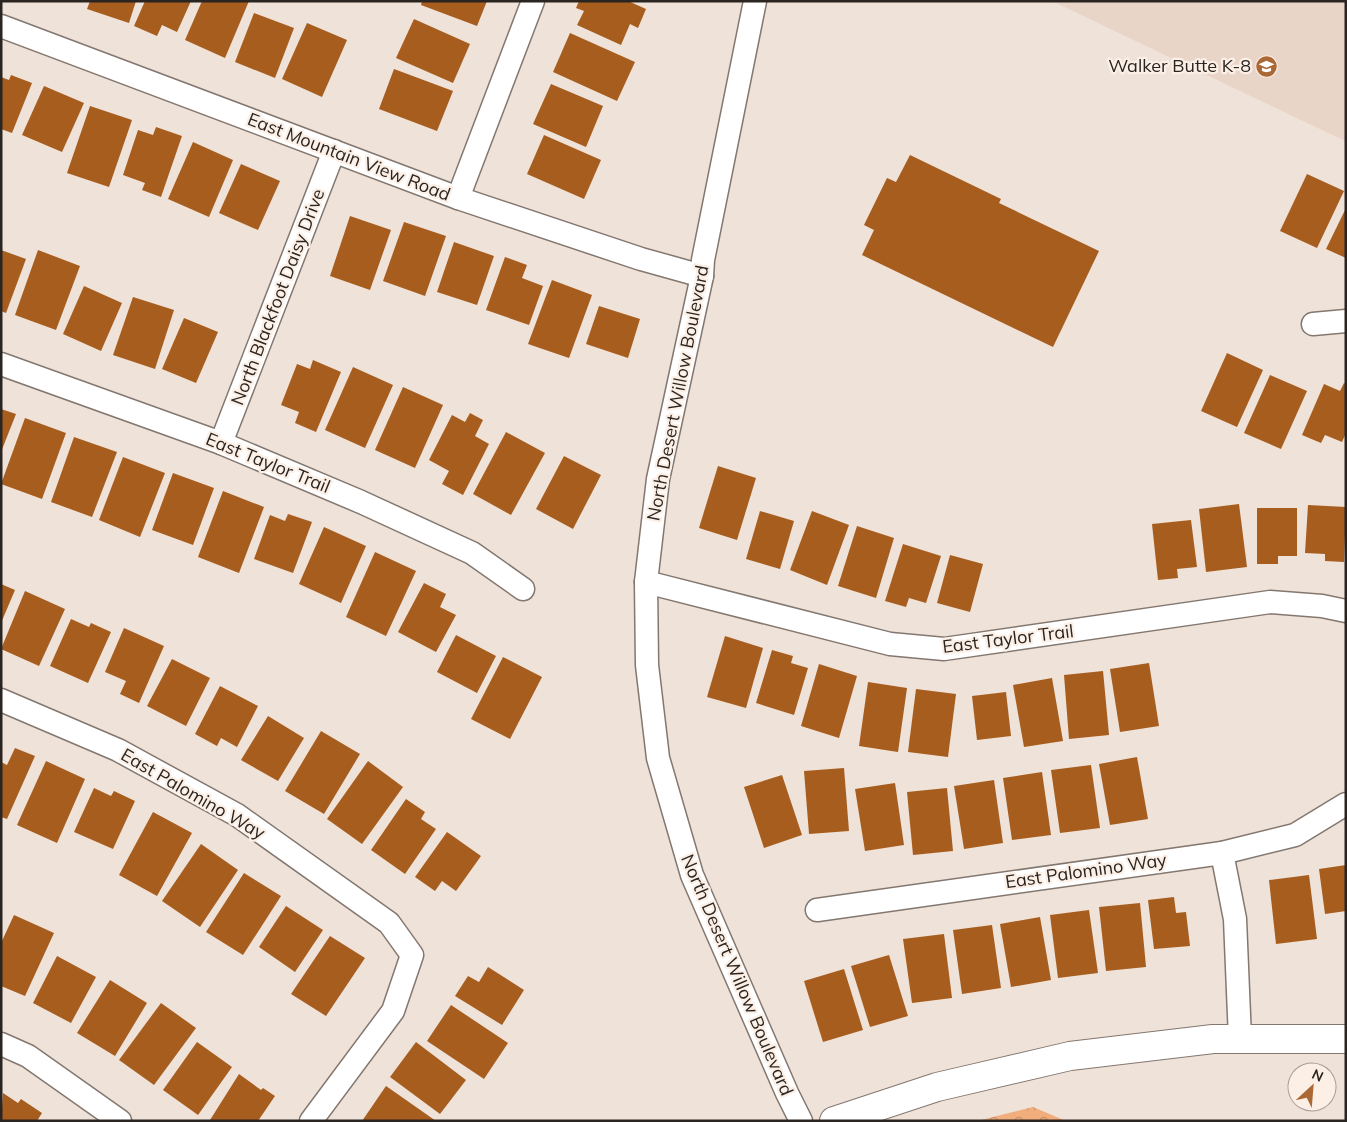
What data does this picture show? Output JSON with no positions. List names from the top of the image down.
{
  "streets": {
    "street": [
      "East Mountain View Road",
      "North Blackfoot Daisy Drive",
      "North Desert Willow Boulevard",
      "East Taylor Trail",
      "East Palomino Way"
    ]
  },
  "crossings": [
    ["East Mountain View Road", "North Blackfoot Daisy Drive"],
    ["East Mountain View Road", "North Desert Willow Boulevard"],
    ["North Blackfoot Daisy Drive", "East Taylor Trail"],
    ["North Desert Willow Boulevard", "East Taylor Trail"]
  ],
  "places": {
    "school or university": ["Walker Butte K-8"]
  },
  "north": "top right"
}
